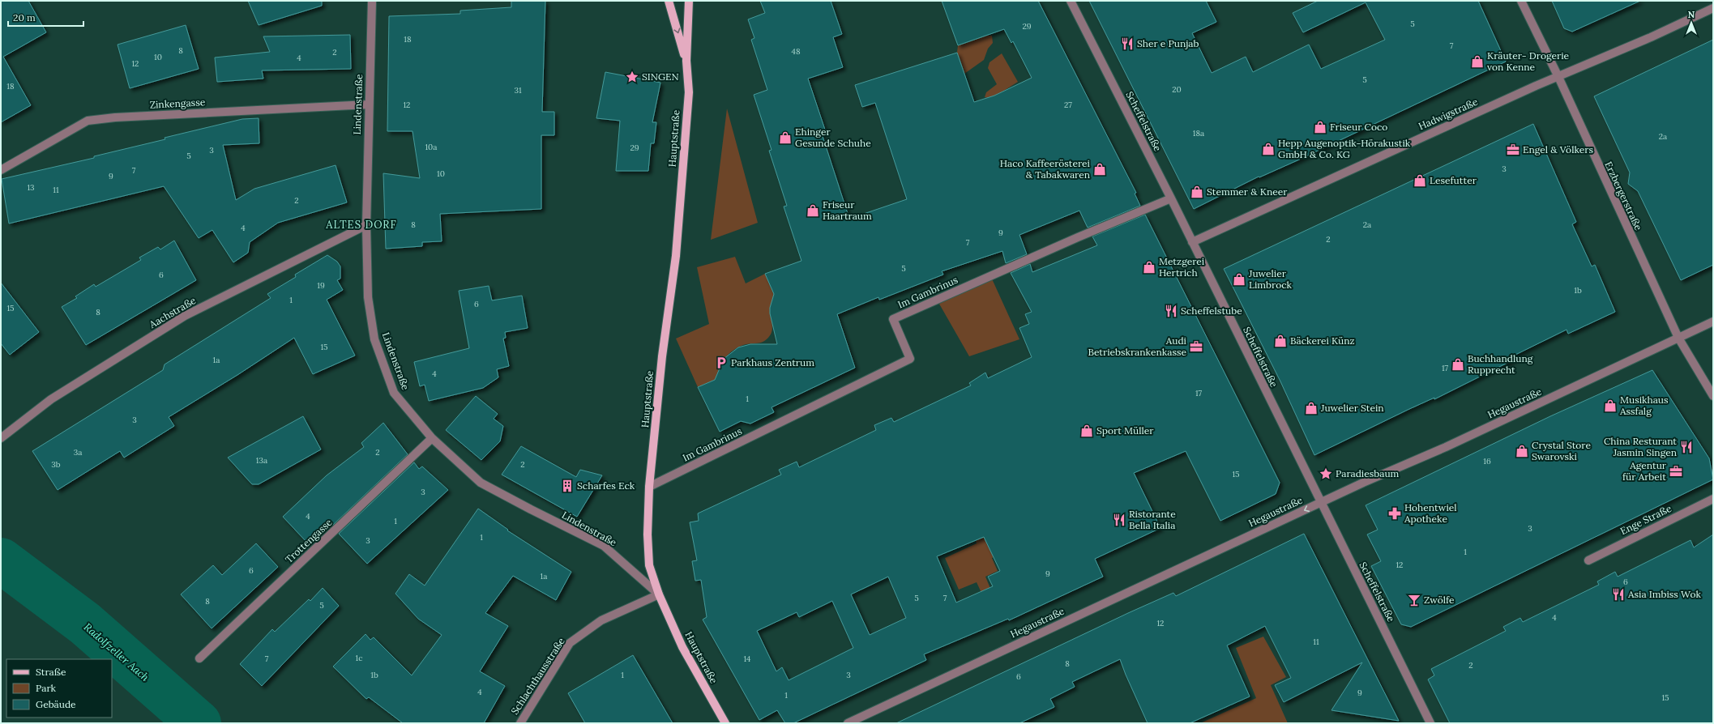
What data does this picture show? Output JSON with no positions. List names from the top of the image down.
{
  "streets": {
    "main road": ["Hauptstraße"],
    "street": [
      "Zinkengasse",
      "Lindenstraße",
      "Hadwigstraße",
      "Scheffelstraße",
      "Erzbergerstraße",
      "Im Gambrinus",
      "Aachstraße",
      "Hegaustraße",
      "Enge Straße",
      "Trottengasse",
      "Schlachthausstraße"
    ]
  },
  "crossings": [
    ["Zinkengasse", "Lindenstraße"],
    ["Lindenstraße", "Hauptstraße"],
    ["Lindenstraße", "Aachstraße"],
    ["Lindenstraße", "Trottengasse"],
    ["Lindenstraße", "Schlachthausstraße"],
    ["Hadwigstraße", "Scheffelstraße"],
    ["Hadwigstraße", "Erzbergerstraße"],
    ["Scheffelstraße", "Im Gambrinus"],
    ["Scheffelstraße", "Hegaustraße"],
    ["Hauptstraße", "Im Gambrinus"],
    ["Hauptstraße", "Schlachthausstraße"],
    ["Erzbergerstraße", "Hegaustraße"]
  ],
  "one_way": ["Hegaustraße"],
  "districts": ["ALTES DORF"],
  "water": ["Radolfzeller Aach"],
  "places": {
    "restaurant": [
      "Sher e Punjab",
      "Scheffelstube",
      "China Resturant Jasmin Singen",
      "Ristorante Bella Italia",
      "Asia Imbiss Wok"
    ],
    "shop": [
      "Kräuter- Drogerie von Kenne",
      "Friseur Coco",
      "Ehinger Gesunde Schuhe",
      "Hepp Augenoptik-Hörakustik GmbH & Co. KG",
      "Haco Kaffeerösterei & Tabakwaren",
      "Lesefutter",
      "Stemmer & Kneer",
      "Friseur Haartraum",
      "Metzgerei Hertrich",
      "Juwelier Limbrock",
      "Bäckerei Künz",
      "Buchhandlung Rupprecht",
      "Musikhaus Assfalg",
      "Juwelier Stein",
      "Sport Müller",
      "Crystal Store Swarovski"
    ],
    "place": ["SINGEN", "Paradiesbaum"],
    "office": ["Engel & Völkers", "Audi Betriebskrankenkasse", "Agentur für Arbeit"],
    "parking": ["Parkhaus Zentrum"],
    "building": ["Scharfes Eck"],
    "pharmacy": ["Hohentwiel Apotheke"],
    "bar": ["Zwölfe"]
  },
  "house_numbers": [
    "5",
    "29",
    "18",
    "7",
    "8",
    "48",
    "2",
    "10",
    "4",
    "12",
    "5",
    "18",
    "20",
    "31",
    "12",
    "27",
    "18a",
    "2a",
    "10a",
    "29",
    "3",
    "5",
    "3",
    "7",
    "10",
    "9",
    "13",
    "11",
    "2",
    "8",
    "2a",
    "4",
    "9",
    "2",
    "7",
    "5",
    "6",
    "19",
    "1b",
    "1",
    "6",
    "15",
    "8",
    "15",
    "1a",
    "17",
    "4",
    "17",
    "1",
    "3",
    "3a",
    "2",
    "13a",
    "16",
    "3b",
    "2",
    "15",
    "3",
    "4",
    "1",
    "3",
    "1",
    "3",
    "1",
    "12",
    "6",
    "9",
    "1a",
    "6",
    "5",
    "7",
    "8",
    "5",
    "4",
    "12",
    "11",
    "1c",
    "7",
    "14",
    "8",
    "2",
    "1b",
    "1",
    "3",
    "6",
    "4",
    "9",
    "1",
    "15"
  ],
  "legend": ["Straße", "Park", "Gebäude"],
  "scale_bar": "20 m",
  "north": "top"
}
